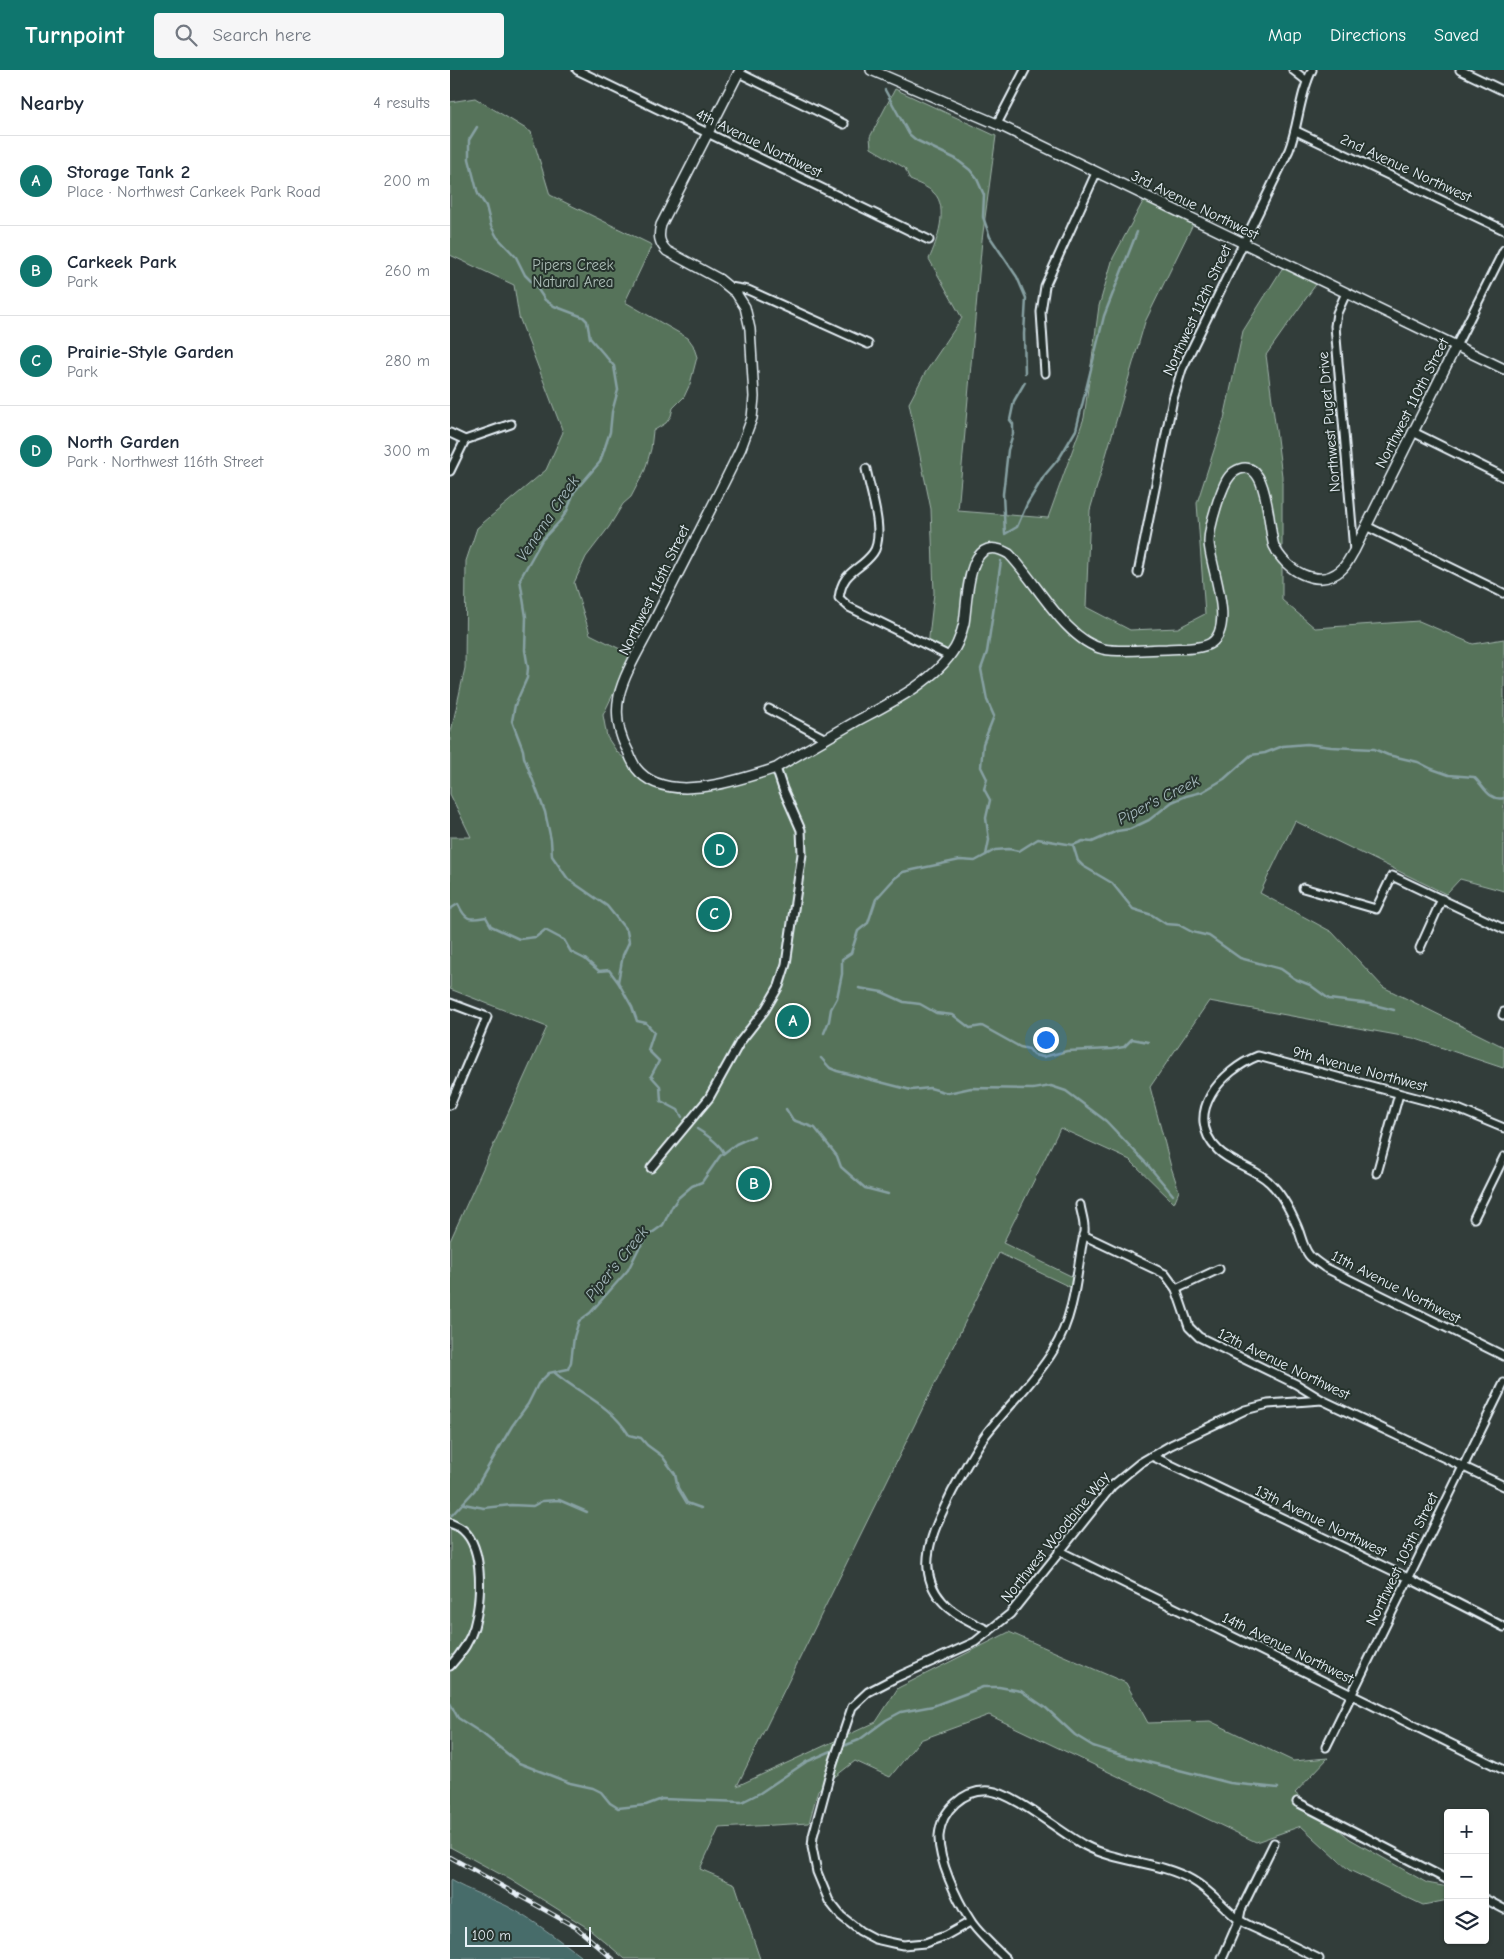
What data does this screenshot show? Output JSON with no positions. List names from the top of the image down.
{
  "streets": {
    "street": [
      "4th Avenue Northwest",
      "2nd Avenue Northwest",
      "3rd Avenue Northwest",
      "Northwest 112th Street",
      "Northwest 110th Street",
      "Northwest Puget Drive",
      "Northwest 116th Street",
      "9th Avenue Northwest",
      "11th Avenue Northwest",
      "12th Avenue Northwest",
      "13th Avenue Northwest",
      "Northwest Woodbine Way",
      "Northwest 105th Street",
      "14th Avenue Northwest"
    ]
  },
  "crossings": [
    ["2nd Avenue Northwest", "Northwest 112th Street"],
    ["3rd Avenue Northwest", "Northwest 112th Street"],
    ["3rd Avenue Northwest", "Northwest 110th Street"],
    ["3rd Avenue Northwest", "Northwest Puget Drive"],
    ["Northwest 110th Street", "Northwest Puget Drive"],
    ["Northwest 110th Street", "Northwest 116th Street"],
    ["9th Avenue Northwest", "11th Avenue Northwest"],
    ["12th Avenue Northwest", "Northwest Woodbine Way"],
    ["12th Avenue Northwest", "Northwest 105th Street"],
    ["13th Avenue Northwest", "Northwest Woodbine Way"],
    ["13th Avenue Northwest", "Northwest 105th Street"],
    ["Northwest Woodbine Way", "14th Avenue Northwest"],
    ["Northwest 105th Street", "14th Avenue Northwest"]
  ],
  "water": ["Venema Creek", "Piper's Creek"],
  "parks": ["Pipers Creek Natural Area"],
  "scale_bar": "100 m",
  "page": {
    "header": "Turnpoint",
    "search": "Search here",
    "nav": ["Map", "Directions", "Saved"],
    "heading": ["Nearby", "4 results"],
    "list": [
      {
        "mark": "A",
        "name": "Storage Tank 2",
        "note": "Place · Northwest Carkeek Park Road",
        "value": "200 m"
      },
      {
        "mark": "B",
        "name": "Carkeek Park",
        "note": "Park",
        "value": "260 m"
      },
      {
        "mark": "C",
        "name": "Prairie-Style Garden",
        "note": "Park",
        "value": "280 m"
      },
      {
        "mark": "D",
        "name": "North Garden",
        "note": "Park · Northwest 116th Street",
        "value": "300 m"
      }
    ],
    "pins": [
      "D",
      "C",
      "A",
      "B"
    ],
    "map_buttons": ["+", "−"],
    "scale": "100 m"
  }
}
